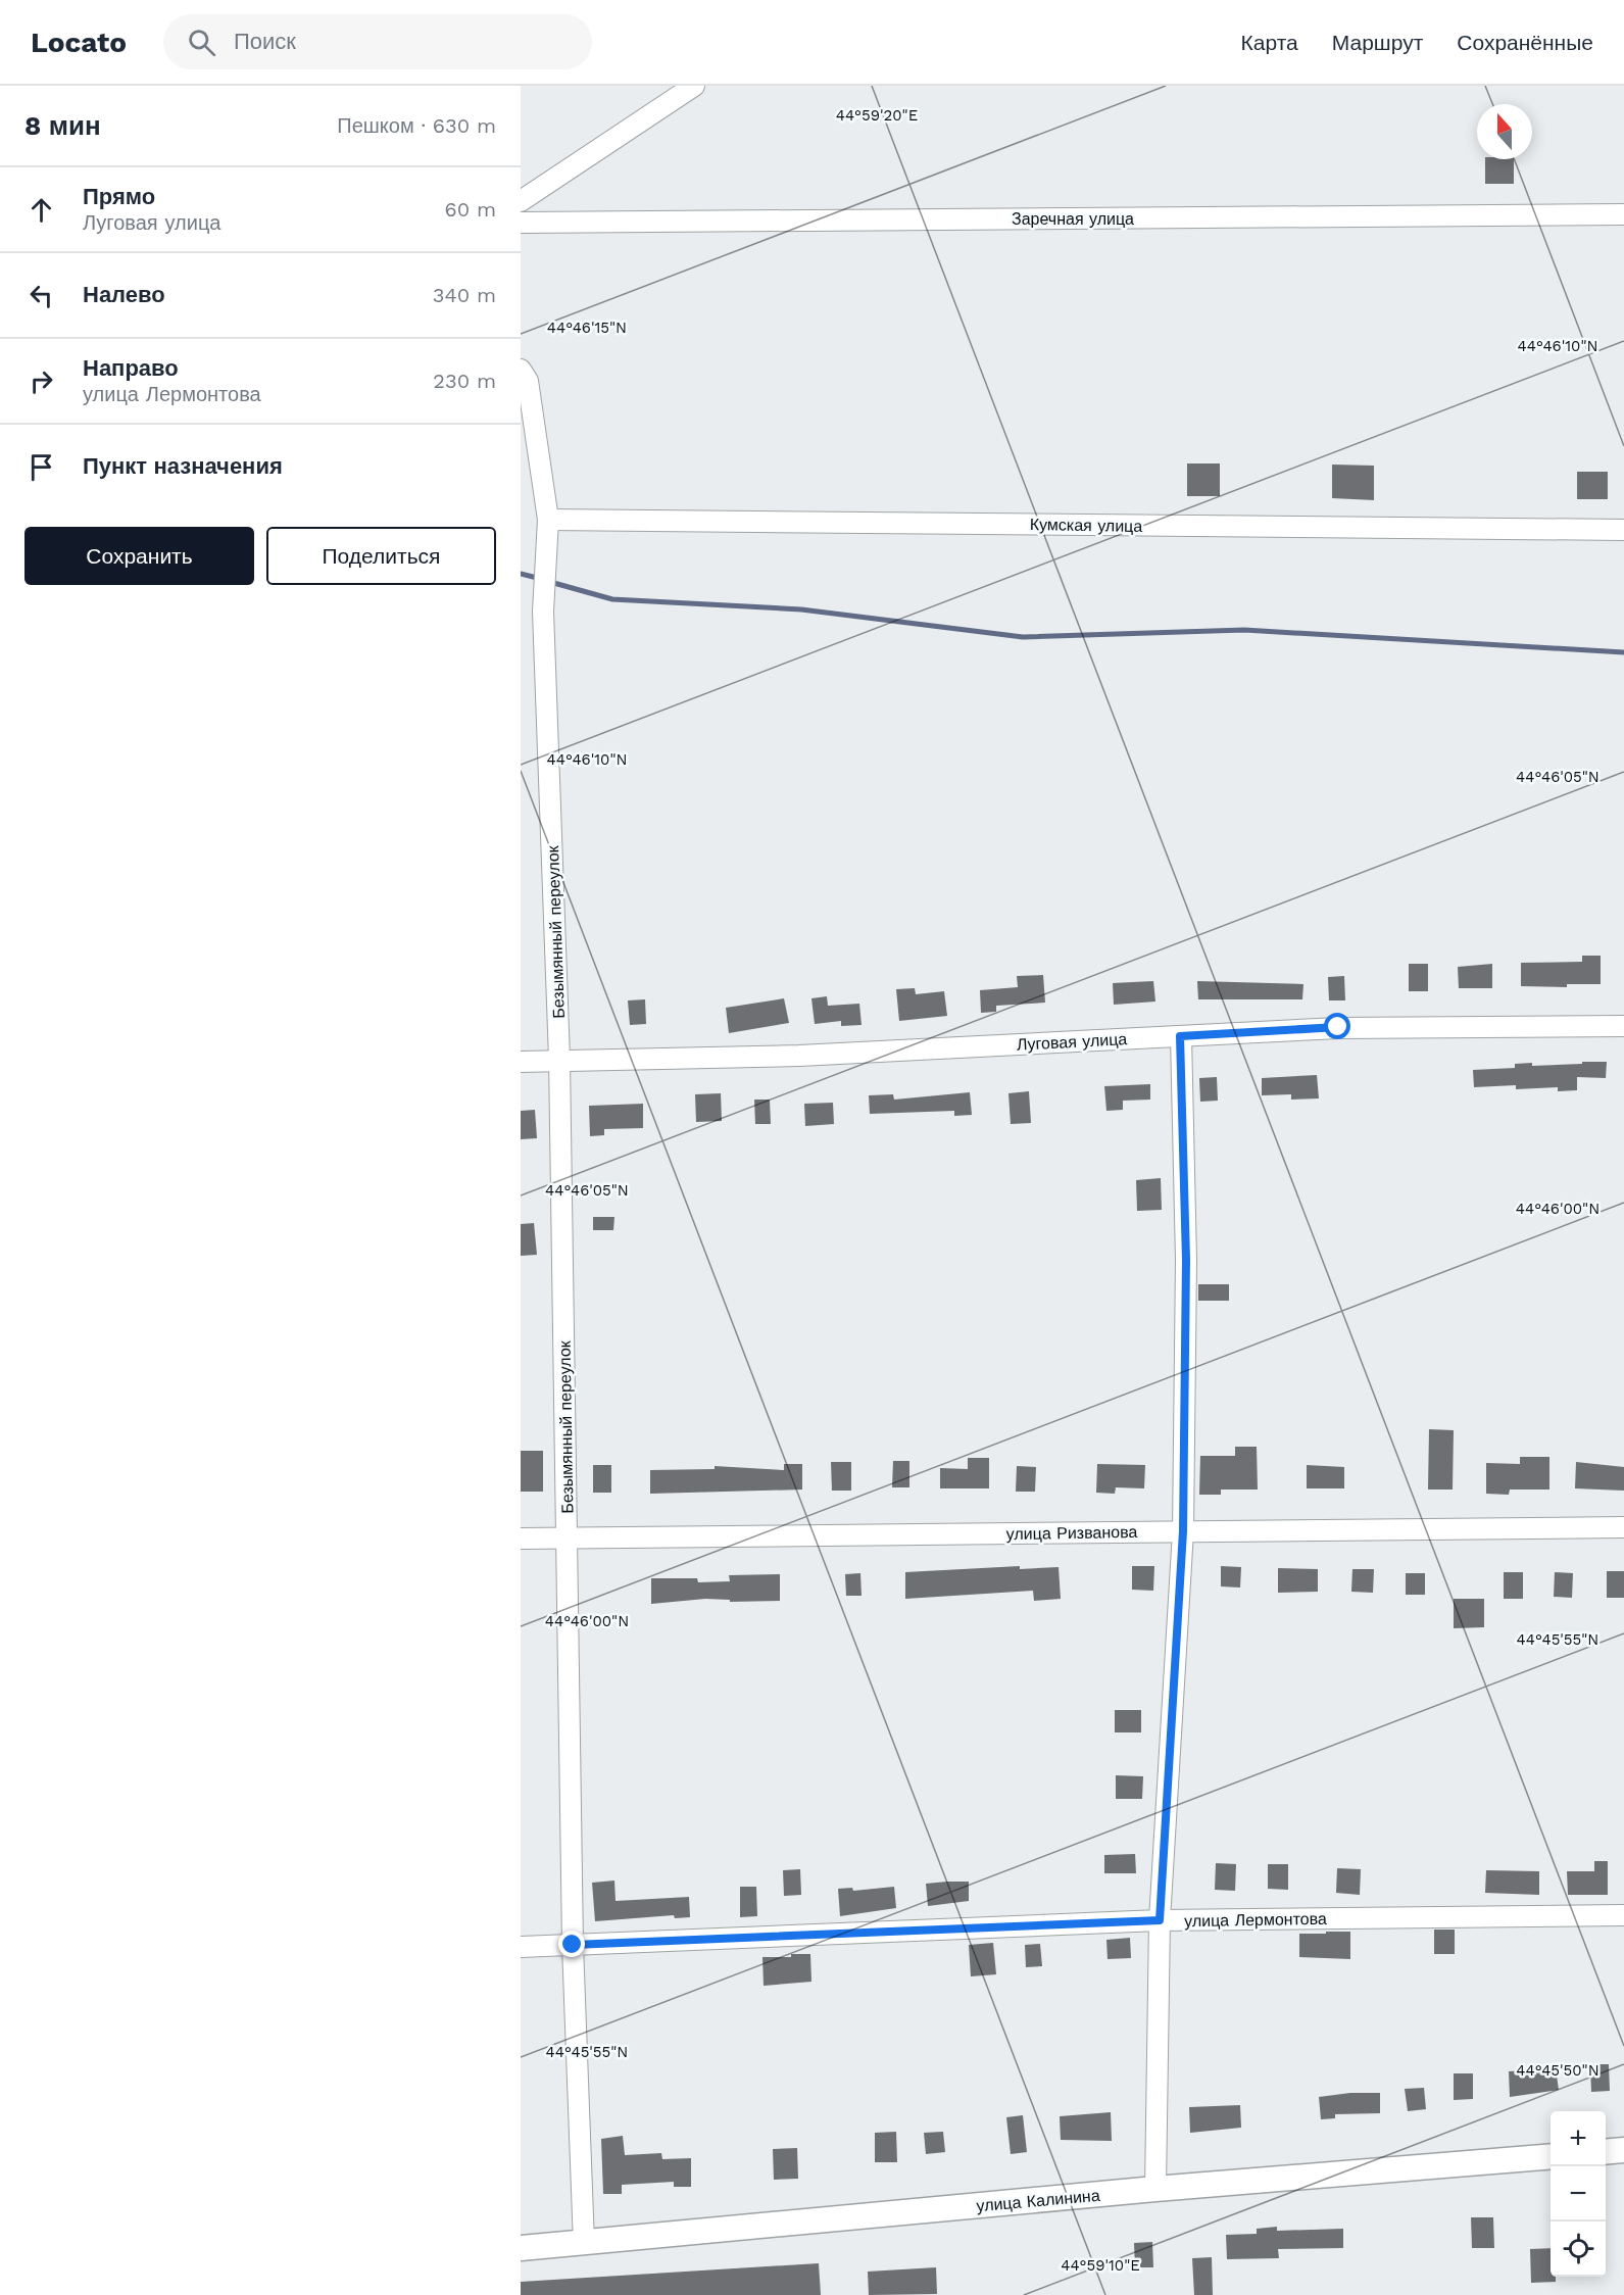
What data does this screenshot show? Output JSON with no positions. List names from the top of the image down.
{
  "streets": {
    "street": [
      "Заречная улица",
      "Кумская улица",
      "Безымянный переулок",
      "Луговая улица",
      "улица Ризванова",
      "улица Лермонтова",
      "улица Калинина"
    ]
  },
  "crossings": [
    ["Кумская улица", "Безымянный переулок"],
    ["Безымянный переулок", "Луговая улица"],
    ["Безымянный переулок", "улица Ризванова"],
    ["Безымянный переулок", "улица Лермонтова"],
    ["Безымянный переулок", "улица Калинина"]
  ],
  "north": "top",
  "page": {
    "header": "Locato",
    "search": "Поиск",
    "nav": ["Карта", "Маршрут", "Сохранённые"],
    "heading": ["8 мин", "Пешком · 630 m"],
    "list": [
      ["Прямо", "Луговая улица", "60 m"],
      ["Налево", "340 m"],
      ["Направо", "улица Лермонтова", "230 m"],
      "Пункт назначения"
    ],
    "buttons": ["Сохранить", "Поделиться"],
    "map_buttons": ["+", "−"]
  },
  "coordinates": [
    "44°59'20\"E",
    "44°46'15\"N",
    "44°46'10\"N",
    "44°46'05\"N",
    "44°46'00\"N",
    "44°45'55\"N",
    "44°45'50\"N",
    "44°59'10\"E"
  ]
}
